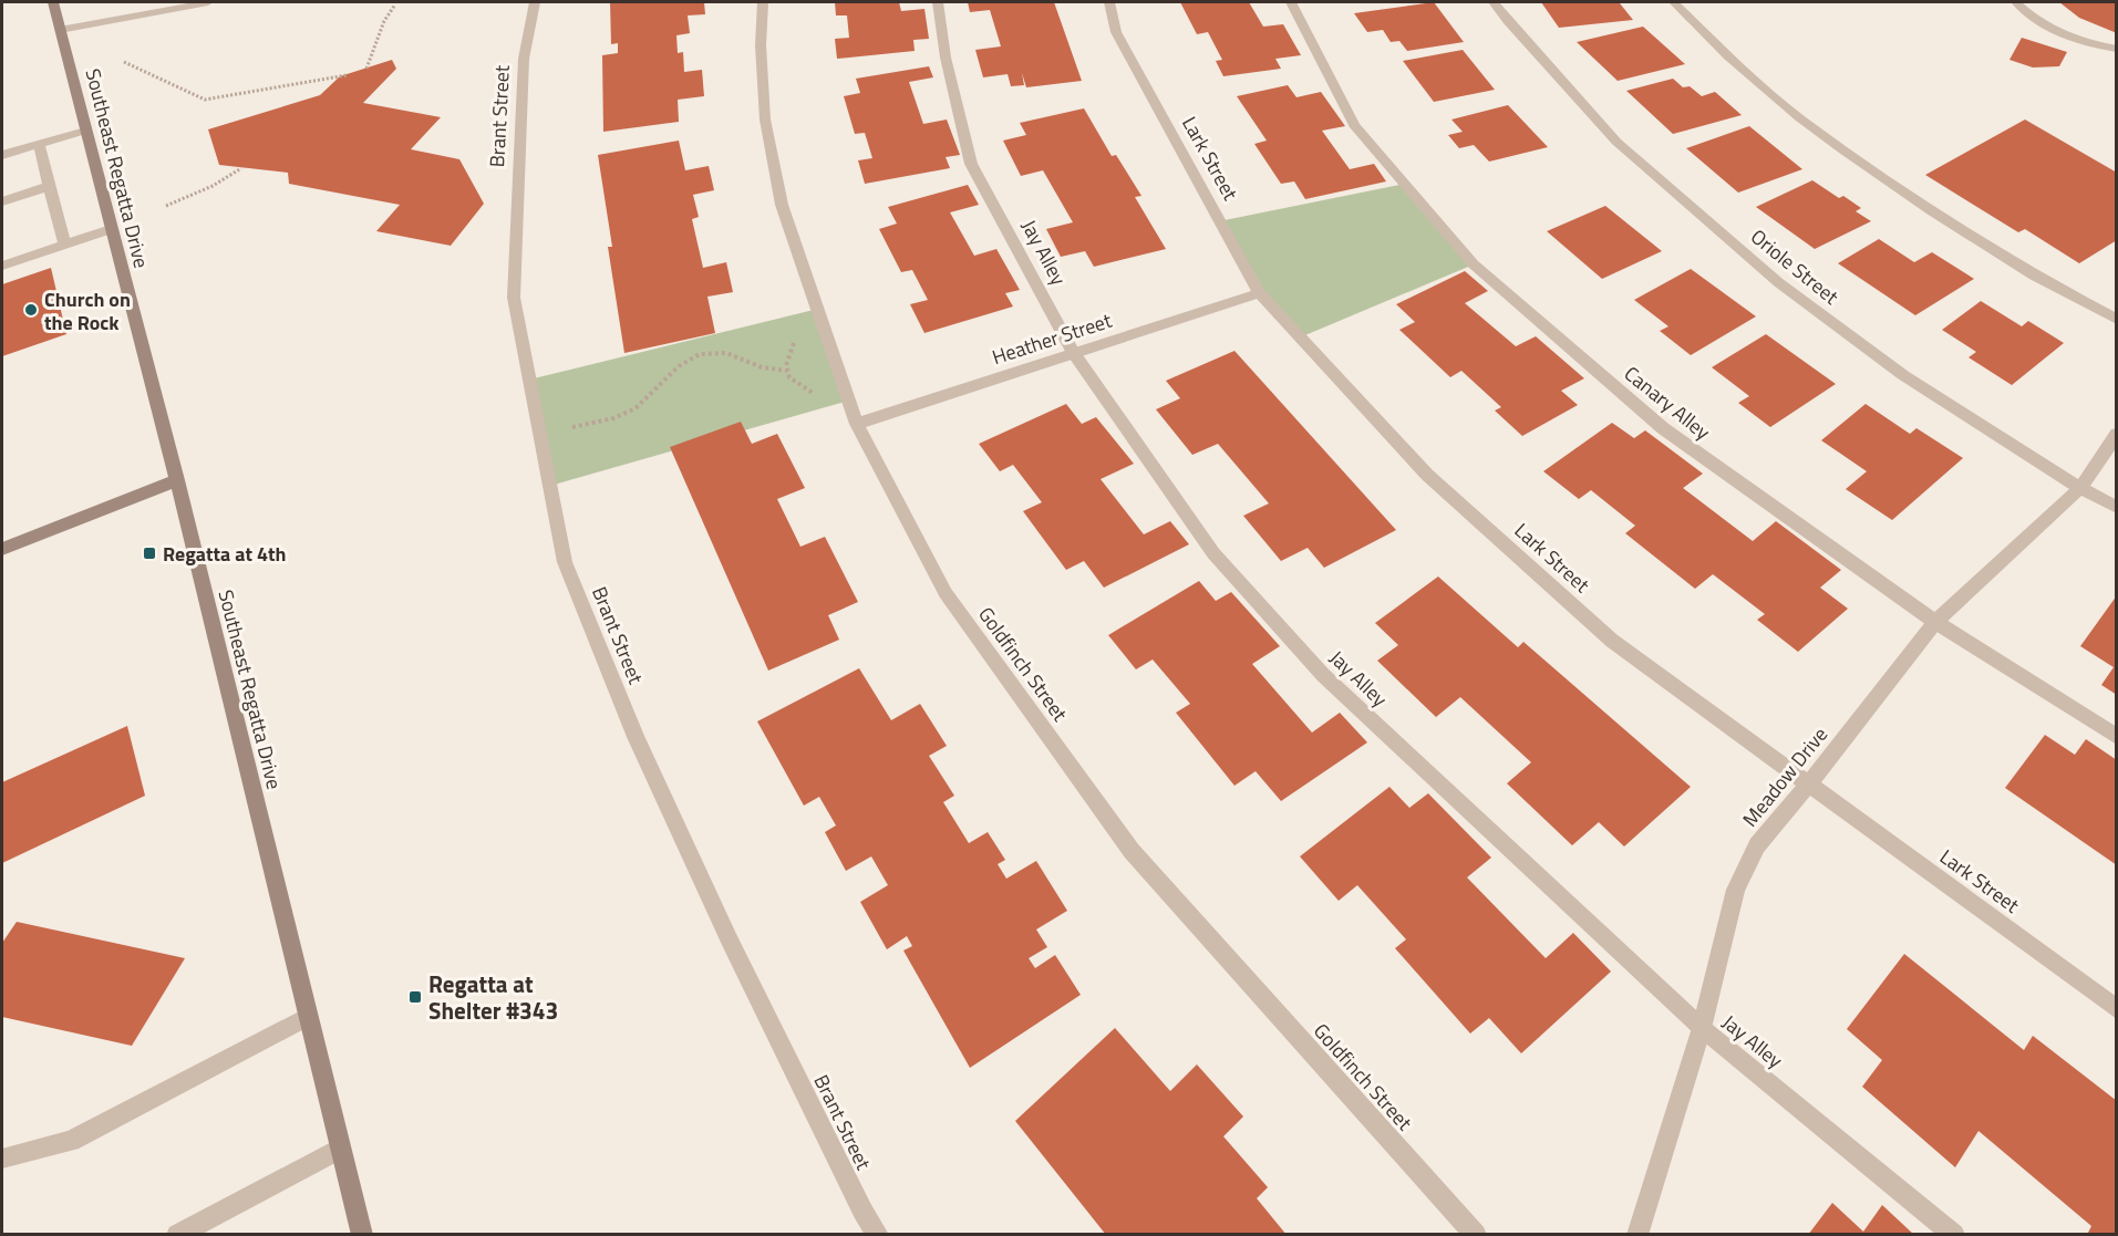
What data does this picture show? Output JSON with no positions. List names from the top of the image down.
{
  "streets": {
    "main road": ["Southeast Regatta Drive"],
    "street": [
      "Brant Street",
      "Lark Street",
      "Jay Alley",
      "Oriole Street",
      "Heather Street",
      "Canary Alley",
      "Goldfinch Street",
      "Meadow Drive"
    ]
  },
  "crossings": [
    ["Lark Street", "Heather Street"],
    ["Lark Street", "Meadow Drive"],
    ["Jay Alley", "Heather Street"],
    ["Jay Alley", "Meadow Drive"],
    ["Oriole Street", "Meadow Drive"],
    ["Heather Street", "Goldfinch Street"],
    ["Canary Alley", "Meadow Drive"]
  ],
  "places": {
    "other": ["Church on the Rock"],
    "transit": ["Regatta at 4th", "Regatta at Shelter #343"]
  }
}
